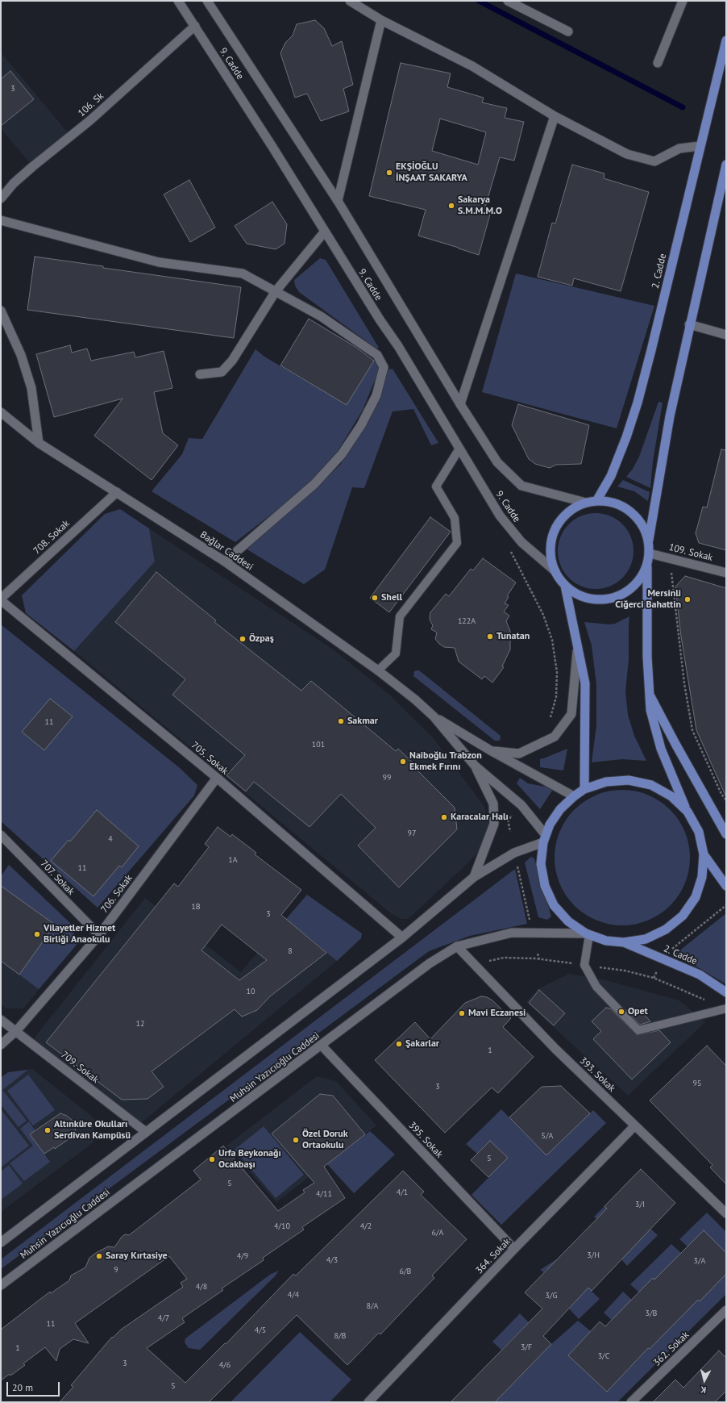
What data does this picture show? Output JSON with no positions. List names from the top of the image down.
{
  "streets": {
    "main road": ["2. Cadde"],
    "street": [
      "9. Cadde",
      "106. Sk",
      "708. Sokak",
      "Bağlar Caddesi",
      "109. Sokak",
      "705. Sokak",
      "707. Sokak",
      "706. Sokak",
      "709. Sokak",
      "Muhsin Yazıcıoğlu Caddesi",
      "393. Sokak",
      "395. Sokak",
      "364. Sokak",
      "362. Sokak"
    ]
  },
  "crossings": [
    ["9. Cadde", "106. Sk"],
    ["9. Cadde", "2. Cadde"],
    ["9. Cadde", "109. Sokak"],
    ["2. Cadde", "109. Sokak"],
    ["708. Sokak", "Bağlar Caddesi"],
    ["708. Sokak", "705. Sokak"],
    ["705. Sokak", "706. Sokak"],
    ["707. Sokak", "706. Sokak"],
    ["706. Sokak", "709. Sokak"],
    ["Muhsin Yazıcıoğlu Caddesi", "393. Sokak"],
    ["Muhsin Yazıcıoğlu Caddesi", "395. Sokak"],
    ["393. Sokak", "364. Sokak"],
    ["395. Sokak", "364. Sokak"]
  ],
  "places": [
    "EKŞİOĞLU İNŞAAT SAKARYA",
    "Sakarya S.M.M.M.O",
    "Shell",
    "Mersinli Ciğerci Bahattin",
    "Tunatan",
    "Özpaş",
    "Sakmar",
    "Naiboğlu Trabzon Ekmek Fırını",
    "Karacalar Halı",
    "Vilayetler Hizmet Birliği Anaokulu",
    "Opet",
    "Mavi Eczanesi",
    "Şakarlar",
    "Altınküre Okulları Serdivan Kampüsü",
    "Özel Doruk Ortaokulu",
    "Urfa Beykonağı Ocakbaşı",
    "Saray Kırtasiye"
  ],
  "house_numbers": [
    "3",
    "122A",
    "11",
    "101",
    "99",
    "97",
    "4",
    "1A",
    "11",
    "1B",
    "3",
    "8",
    "10",
    "12",
    "1",
    "95",
    "3",
    "5/A",
    "5",
    "5",
    "4/1",
    "4/11",
    "3/I",
    "4/10",
    "4/2",
    "6/A",
    "3/H",
    "4/9",
    "4/3",
    "3/A",
    "9",
    "6/B",
    "4/8",
    "4/4",
    "3/G",
    "8/A",
    "3/B",
    "4/7",
    "11",
    "4/5",
    "8/B",
    "3/F",
    "1",
    "3/C",
    "3",
    "4/6",
    "5"
  ],
  "scale_bar": "20 m",
  "north": "bottom"
}
